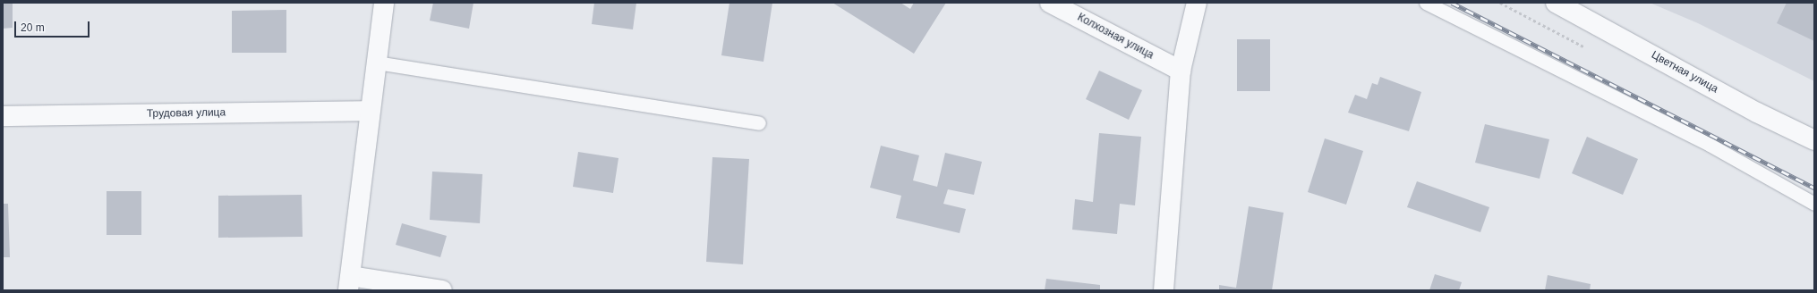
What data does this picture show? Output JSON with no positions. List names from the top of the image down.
{
  "streets": {
    "street": ["Колхозная улица", "Цветная улица", "Трудовая улица"]
  },
  "scale_bar": "20 m"
}
